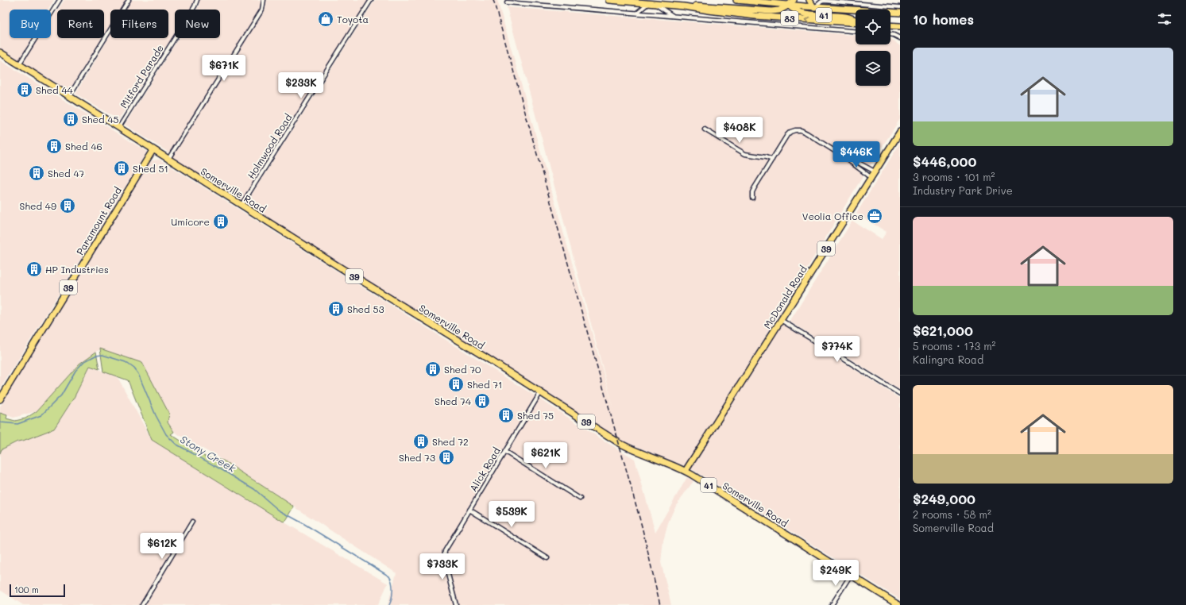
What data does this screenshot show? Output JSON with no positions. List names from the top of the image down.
{
  "streets": {
    "main road": [
      "41",
      "83",
      "Somerville Road",
      "Paramount Road",
      "39",
      "McDonald Road"
    ],
    "street": ["Mitford Parade", "Holmwood Road", "Alick Road"]
  },
  "crossings": [
    ["41", "83"],
    ["Mitford Parade", "Somerville Road"],
    ["Holmwood Road", "Somerville Road"],
    ["Somerville Road", "Paramount Road"],
    ["Somerville Road", "McDonald Road"],
    ["Somerville Road", "Alick Road"]
  ],
  "water": ["Stony Creek"],
  "places": {
    "shop": ["Toyota"],
    "building": [
      "Shed 44",
      "Shed 45",
      "Shed 46",
      "Shed 51",
      "Shed 47",
      "Shed 49",
      "Umicore",
      "HP Industries",
      "Shed 53",
      "Shed 70",
      "Shed 71",
      "Shed 74",
      "Shed 75",
      "Shed 72",
      "Shed 73"
    ],
    "office": ["Veolia Office"]
  },
  "scale_bar": "100 m",
  "page": {
    "heading": "10 homes",
    "chip": [
      "Buy",
      "Rent",
      "Filters",
      "New"
    ],
    "list": [
      {
        "name": "$446,000",
        "note": "3 rooms · 101 m² · Industry Park Drive"
      },
      {
        "name": "$621,000",
        "note": "5 rooms · 173 m² · Kalingra Road"
      },
      {
        "name": "$249,000",
        "note": "2 rooms · 58 m² · Somerville Road"
      }
    ],
    "price": [
      "$671K",
      "$233K",
      "$408K",
      "$446K",
      "$774K",
      "$621K",
      "$539K",
      "$612K",
      "$733K",
      "$249K"
    ],
    "scale": "100 m"
  }
}
